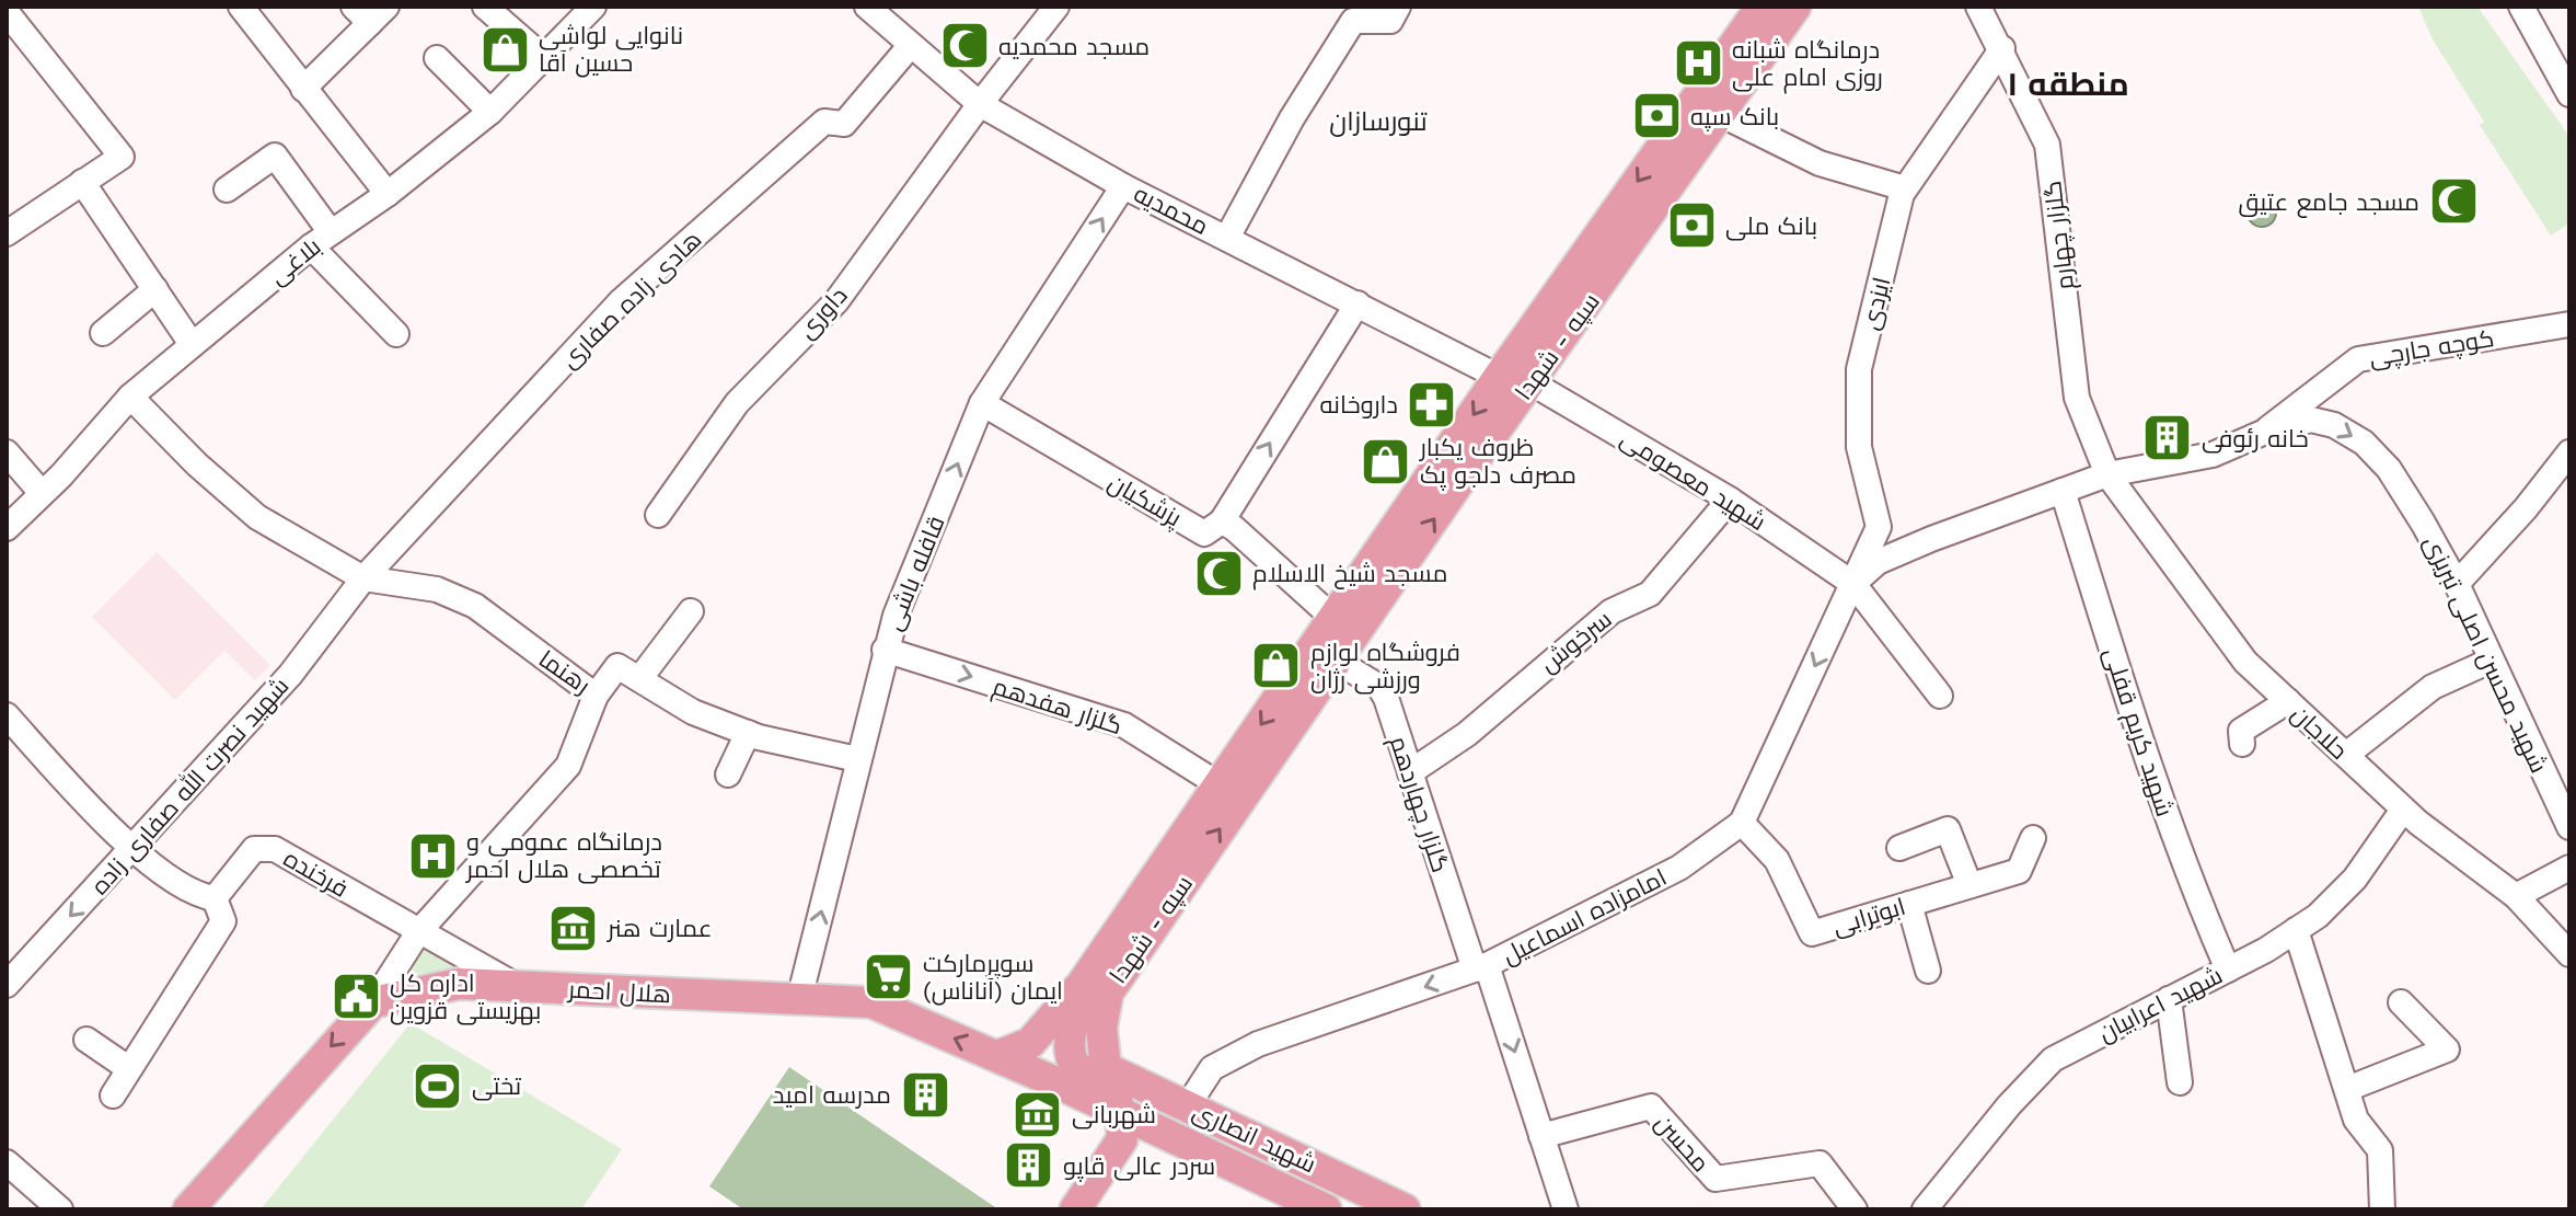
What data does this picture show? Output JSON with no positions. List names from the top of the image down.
{
  "streets": {
    "main road": ["سپه - شهدا", "هلال احمر", "شهید انصاری"],
    "street": [
      "محمدیه",
      "گلزار چهارم",
      "بلاغی",
      "هادی زاده صفاری",
      "ایزدی",
      "داوری",
      "کوچه جارچی",
      "شهید معصومی",
      "پزشکیان",
      "قافله باشی",
      "سرخوش",
      "شهید محسن اصلی تبریزی",
      "رهنما",
      "گلزار هفدهم",
      "شهید کریم قفلی",
      "حلاجان",
      "شهید نصرت الله صفاری زاده",
      "گلزار چهاردهم",
      "فرخنده",
      "امامزاده اسماعیل",
      "ابوترابی",
      "شهید اعرابیان",
      "محسن"
    ]
  },
  "crossings": [
    ["محمدیه", "هادی زاده صفاری"],
    ["محمدیه", "داوری"],
    ["محمدیه", "سپه - شهدا"],
    ["محمدیه", "قافله باشی"],
    ["گلزار چهارم", "ایزدی"],
    ["گلزار چهارم", "حلاجان"],
    ["هادی زاده صفاری", "رهنما"],
    ["هادی زاده صفاری", "شهید نصرت الله صفاری زاده"],
    ["ایزدی", "شهید معصومی"],
    ["ایزدی", "امامزاده اسماعیل"],
    ["سپه - شهدا", "شهید معصومی"],
    ["سپه - شهدا", "گلزار هفدهم"],
    ["سپه - شهدا", "گلزار چهاردهم"],
    ["سپه - شهدا", "هلال احمر"],
    ["سپه - شهدا", "شهید انصاری"],
    ["کوچه جارچی", "شهید محسن اصلی تبریزی"],
    ["شهید معصومی", "سرخوش"],
    ["شهید معصومی", "امامزاده اسماعیل"],
    ["پزشکیان", "قافله باشی"],
    ["قافله باشی", "گلزار هفدهم"],
    ["قافله باشی", "هلال احمر"],
    ["سرخوش", "گلزار چهاردهم"],
    ["رهنما", "شهید نصرت الله صفاری زاده"],
    ["شهید کریم قفلی", "شهید اعرابیان"],
    ["حلاجان", "شهید اعرابیان"],
    ["گلزار چهاردهم", "امامزاده اسماعیل"],
    ["گلزار چهاردهم", "محسن"],
    ["فرخنده", "هلال احمر"],
    ["امامزاده اسماعیل", "ابوترابی"],
    ["امامزاده اسماعیل", "شهید انصاری"],
    ["هلال احمر", "شهید انصاری"]
  ],
  "one_way": [
    "قافله باشی",
    "شهید محسن اصلی تبریزی",
    "گلزار هفدهم",
    "امامزاده اسماعیل"
  ],
  "districts": ["منطقه ۱", "تنورسازان"],
  "places": {
    "mosque": ["مسجد محمدیه", "مسجد جامع عتیق", "مسجد شیخ الاسلام"],
    "shop": ["نانوایی لواشی حسین آقا", "ظروف یکبار مصرف دلجو پک", "فروشگاه لوازم ورزشی رژان"],
    "hospital": ["درمانگاه شبانه روزی امام علی", "درمانگاه عمومی و تخصصی هلال احمر"],
    "bank": ["بانک سپه", "بانک ملی"],
    "pharmacy": ["داروخانه"],
    "building": ["خانه رئوفی", "مدرسه امید", "سردر عالی قاپو"],
    "museum": ["عمارت هنر", "شهربانی"],
    "supermarket": ["سوپرمارکت ایمان (آناناس)"],
    "public building": ["اداره کل بهزیستی قزوین"],
    "sports": ["تختی"]
  }
}
